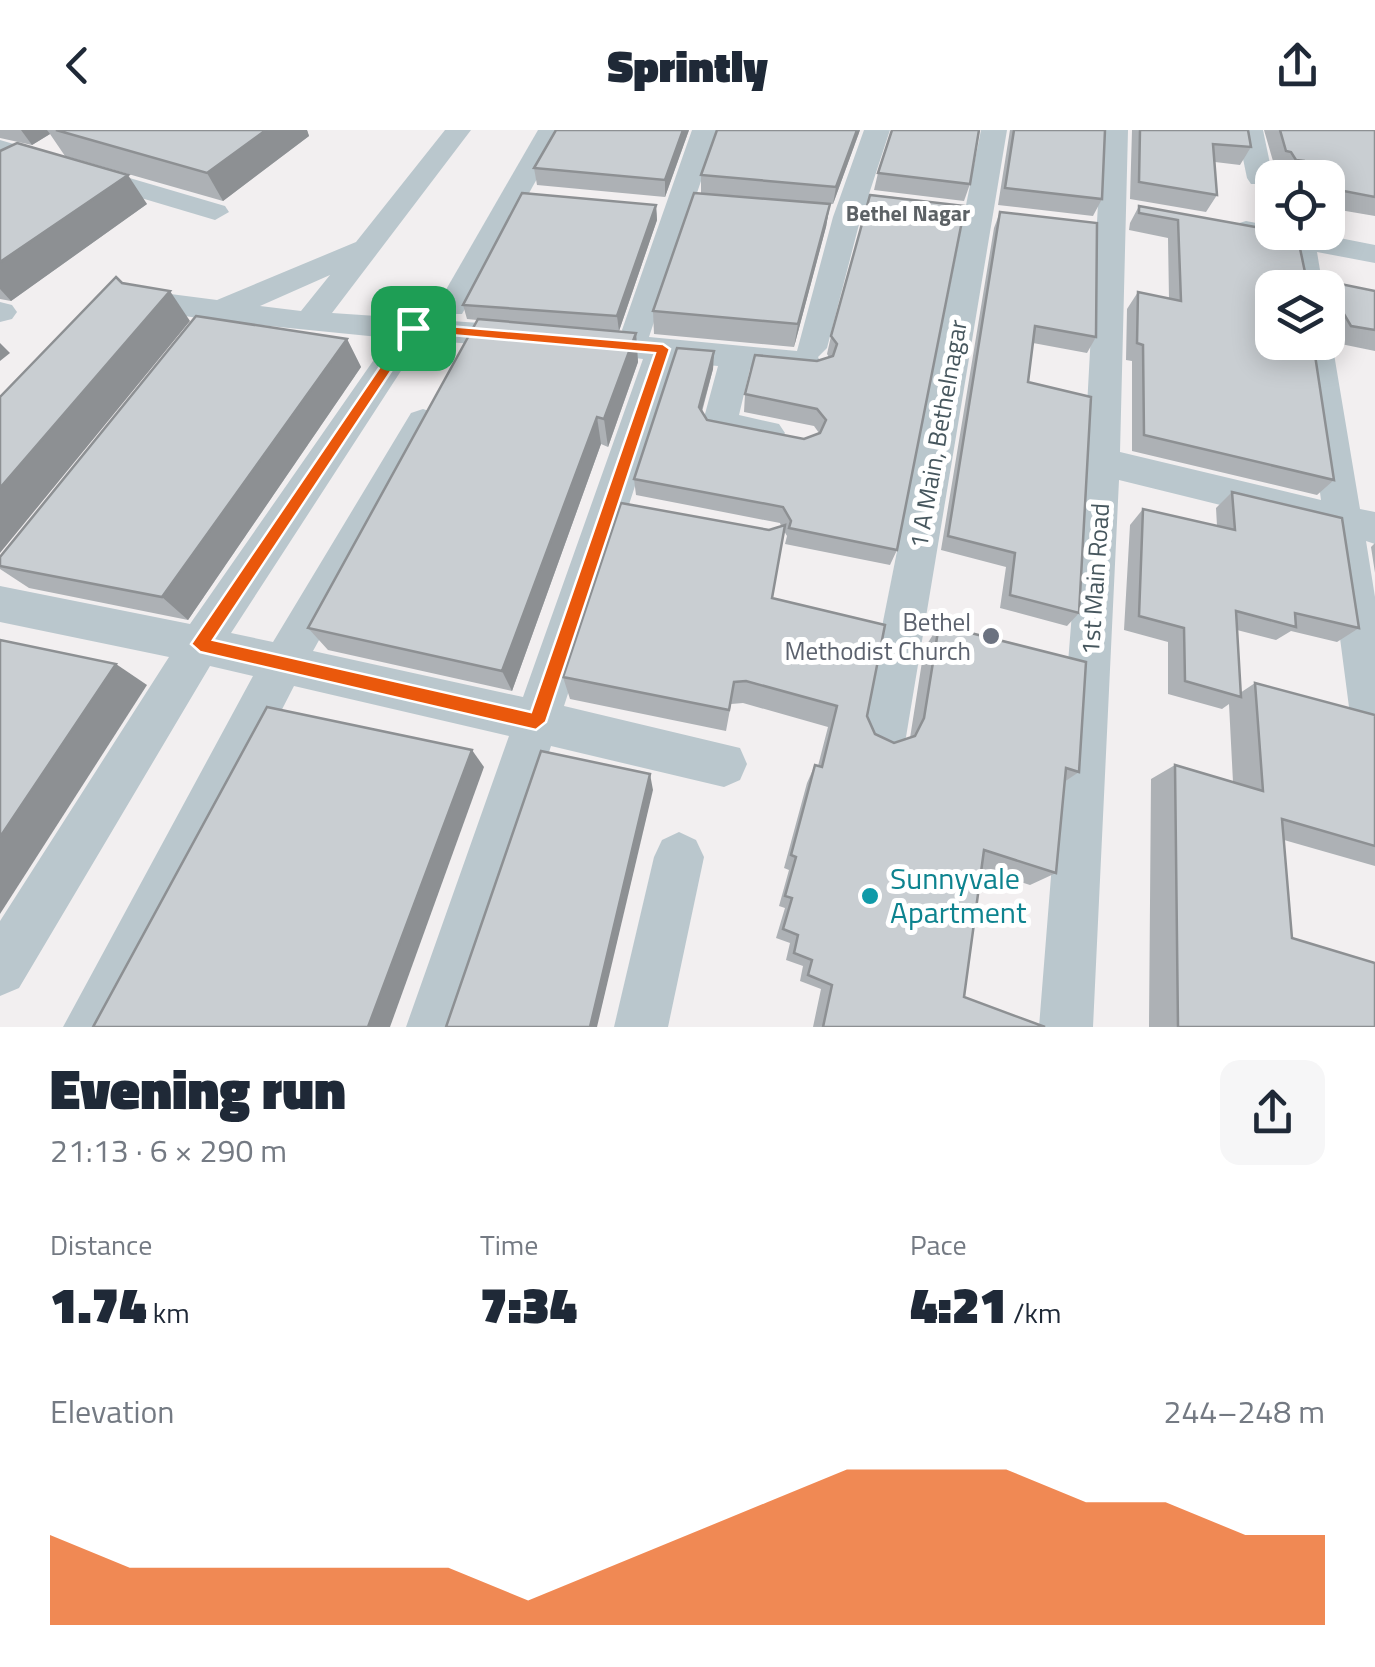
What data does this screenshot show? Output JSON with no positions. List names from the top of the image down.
{
  "streets": {
    "street": ["1 A Main, Bethelnagar", "1st Main Road"]
  },
  "districts": ["Bethel Nagar"],
  "places": ["Bethel Methodist Church", "Sunnyvale Apartment"],
  "page": {
    "header": "Sprintly",
    "heading": ["Evening run", "21:13 · 6 × 290 m"],
    "stats": [
      ["Distance", "1.74 km"],
      ["Time", "7:34"],
      ["Pace", "4:21 /km"]
    ],
    "chart": ["Elevation", "244–248 m"]
  }
}
